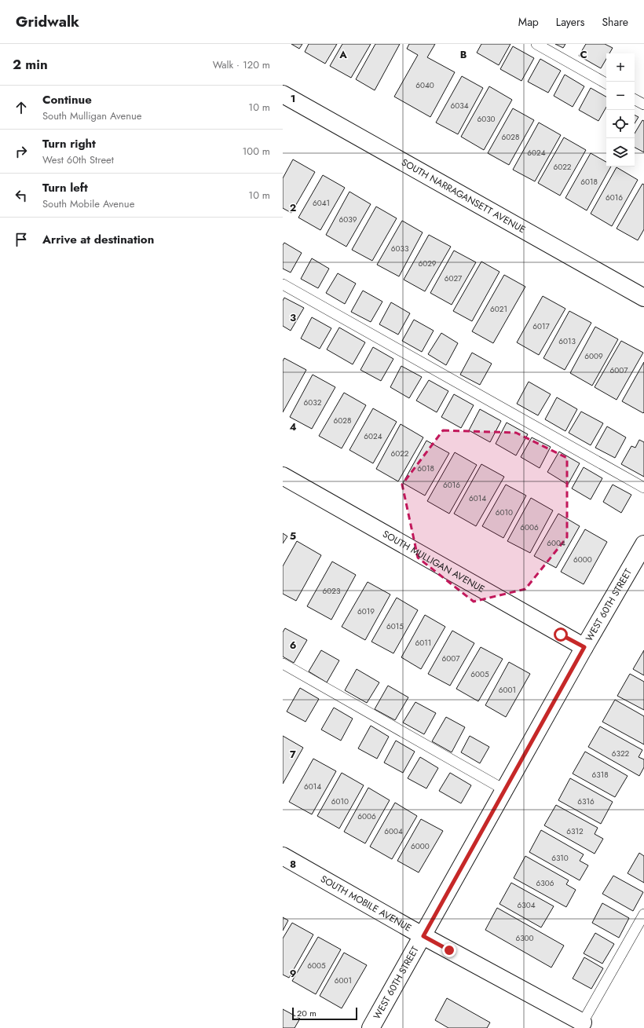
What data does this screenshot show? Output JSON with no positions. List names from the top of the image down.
{
  "streets": {
    "street": [
      "SOUTH NARRAGANSETT AVENUE",
      "SOUTH MULLIGAN AVENUE",
      "WEST 60TH STREET",
      "SOUTH MOBILE AVENUE"
    ]
  },
  "crossings": [
    ["SOUTH MULLIGAN AVENUE", "WEST 60TH STREET"],
    ["WEST 60TH STREET", "SOUTH MOBILE AVENUE"]
  ],
  "house_numbers": [
    "6040",
    "6034",
    "6030",
    "6028",
    "6024",
    "6022",
    "6018",
    "6016",
    "6041",
    "6039",
    "6033",
    "6029",
    "6027",
    "6021",
    "6017",
    "6013",
    "6009",
    "6007",
    "6032",
    "6028",
    "6024",
    "6022",
    "6018",
    "6016",
    "6014",
    "6010",
    "6006",
    "6004",
    "6000",
    "6023",
    "6019",
    "6015",
    "6011",
    "6007",
    "6005",
    "6001",
    "6322",
    "6318",
    "6014",
    "6010",
    "6316",
    "6006",
    "6004",
    "6312",
    "6000",
    "6310",
    "6306",
    "6304",
    "6300",
    "6005",
    "6001"
  ],
  "scale_bar": "20 m",
  "page": {
    "header": "Gridwalk",
    "nav": ["Map", "Layers", "Share"],
    "heading": ["2 min", "Walk · 120 m"],
    "map_buttons": ["+", "−"],
    "list": [
      ["Continue", "South Mulligan Avenue", "10 m"],
      ["Turn right", "West 60th Street", "100 m"],
      ["Turn left", "South Mobile Avenue", "10 m"],
      "Arrive at destination"
    ],
    "scale": "20 m"
  },
  "grid": {
    "columns": ["A", "B", "C"],
    "rows": [
      "1",
      "2",
      "3",
      "4",
      "5",
      "6",
      "7",
      "8",
      "9"
    ]
  }
}
